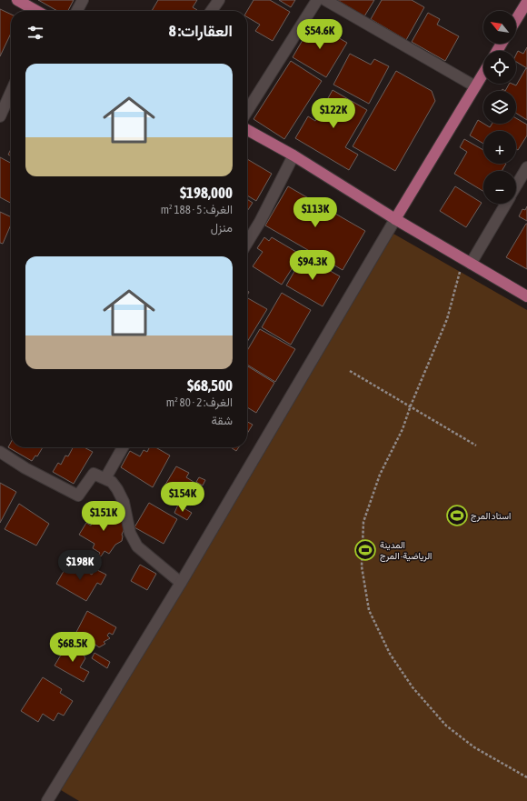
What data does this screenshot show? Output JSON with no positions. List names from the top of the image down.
{
  "places": {
    "sports": ["استاد المرج", "المدينة الرياضية- المرج"]
  },
  "north": "top left",
  "page": {
    "map_buttons": ["+", "−"],
    "heading": "العقارات: 8",
    "price": [
      "$54.6K",
      "$122K",
      "$113K",
      "$94.3K",
      "$154K",
      "$151K",
      "$198K",
      "$68.5K"
    ],
    "list": [
      {
        "name": "$198,000",
        "note": "الغرف: 5 · 188 m² · منزل"
      },
      {
        "name": "$68,500",
        "note": "الغرف: 2 · 80 m² · شقة"
      }
    ]
  }
}
